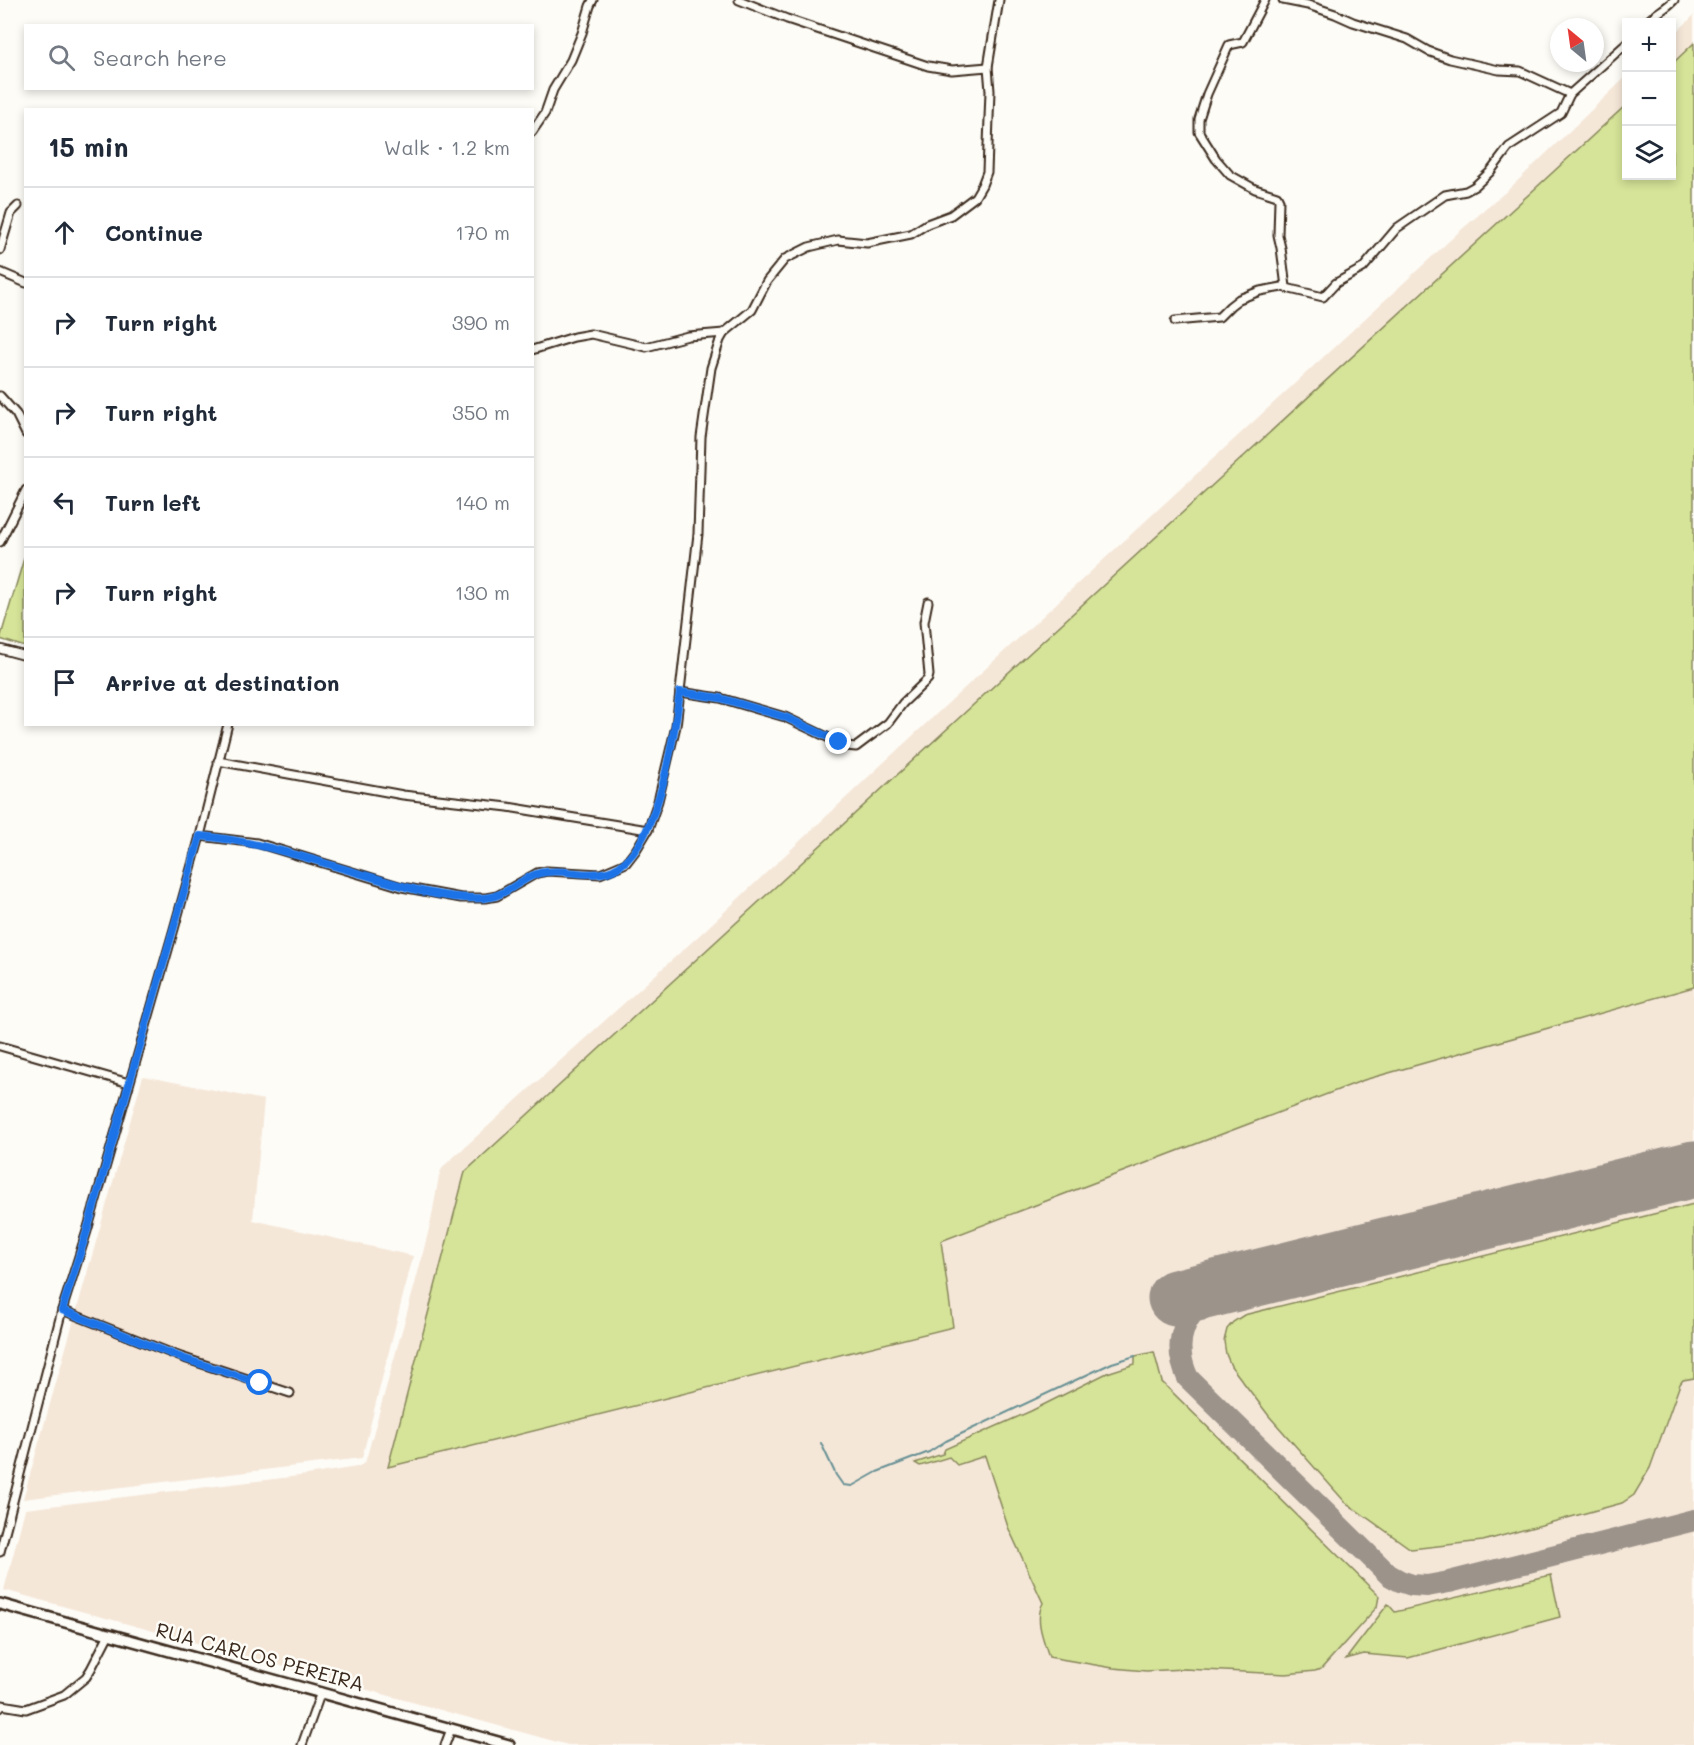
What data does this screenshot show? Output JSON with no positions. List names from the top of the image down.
{
  "streets": {
    "main road": ["RUA CARLOS PEREIRA"]
  },
  "north": "top left",
  "page": {
    "map_buttons": ["+", "−"],
    "search": "Search here",
    "heading": ["15 min", "Walk · 1.2 km"],
    "list": [
      ["Continue", "170 m"],
      ["Turn right", "390 m"],
      ["Turn right", "350 m"],
      ["Turn left", "140 m"],
      ["Turn right", "130 m"],
      "Arrive at destination"
    ]
  }
}
